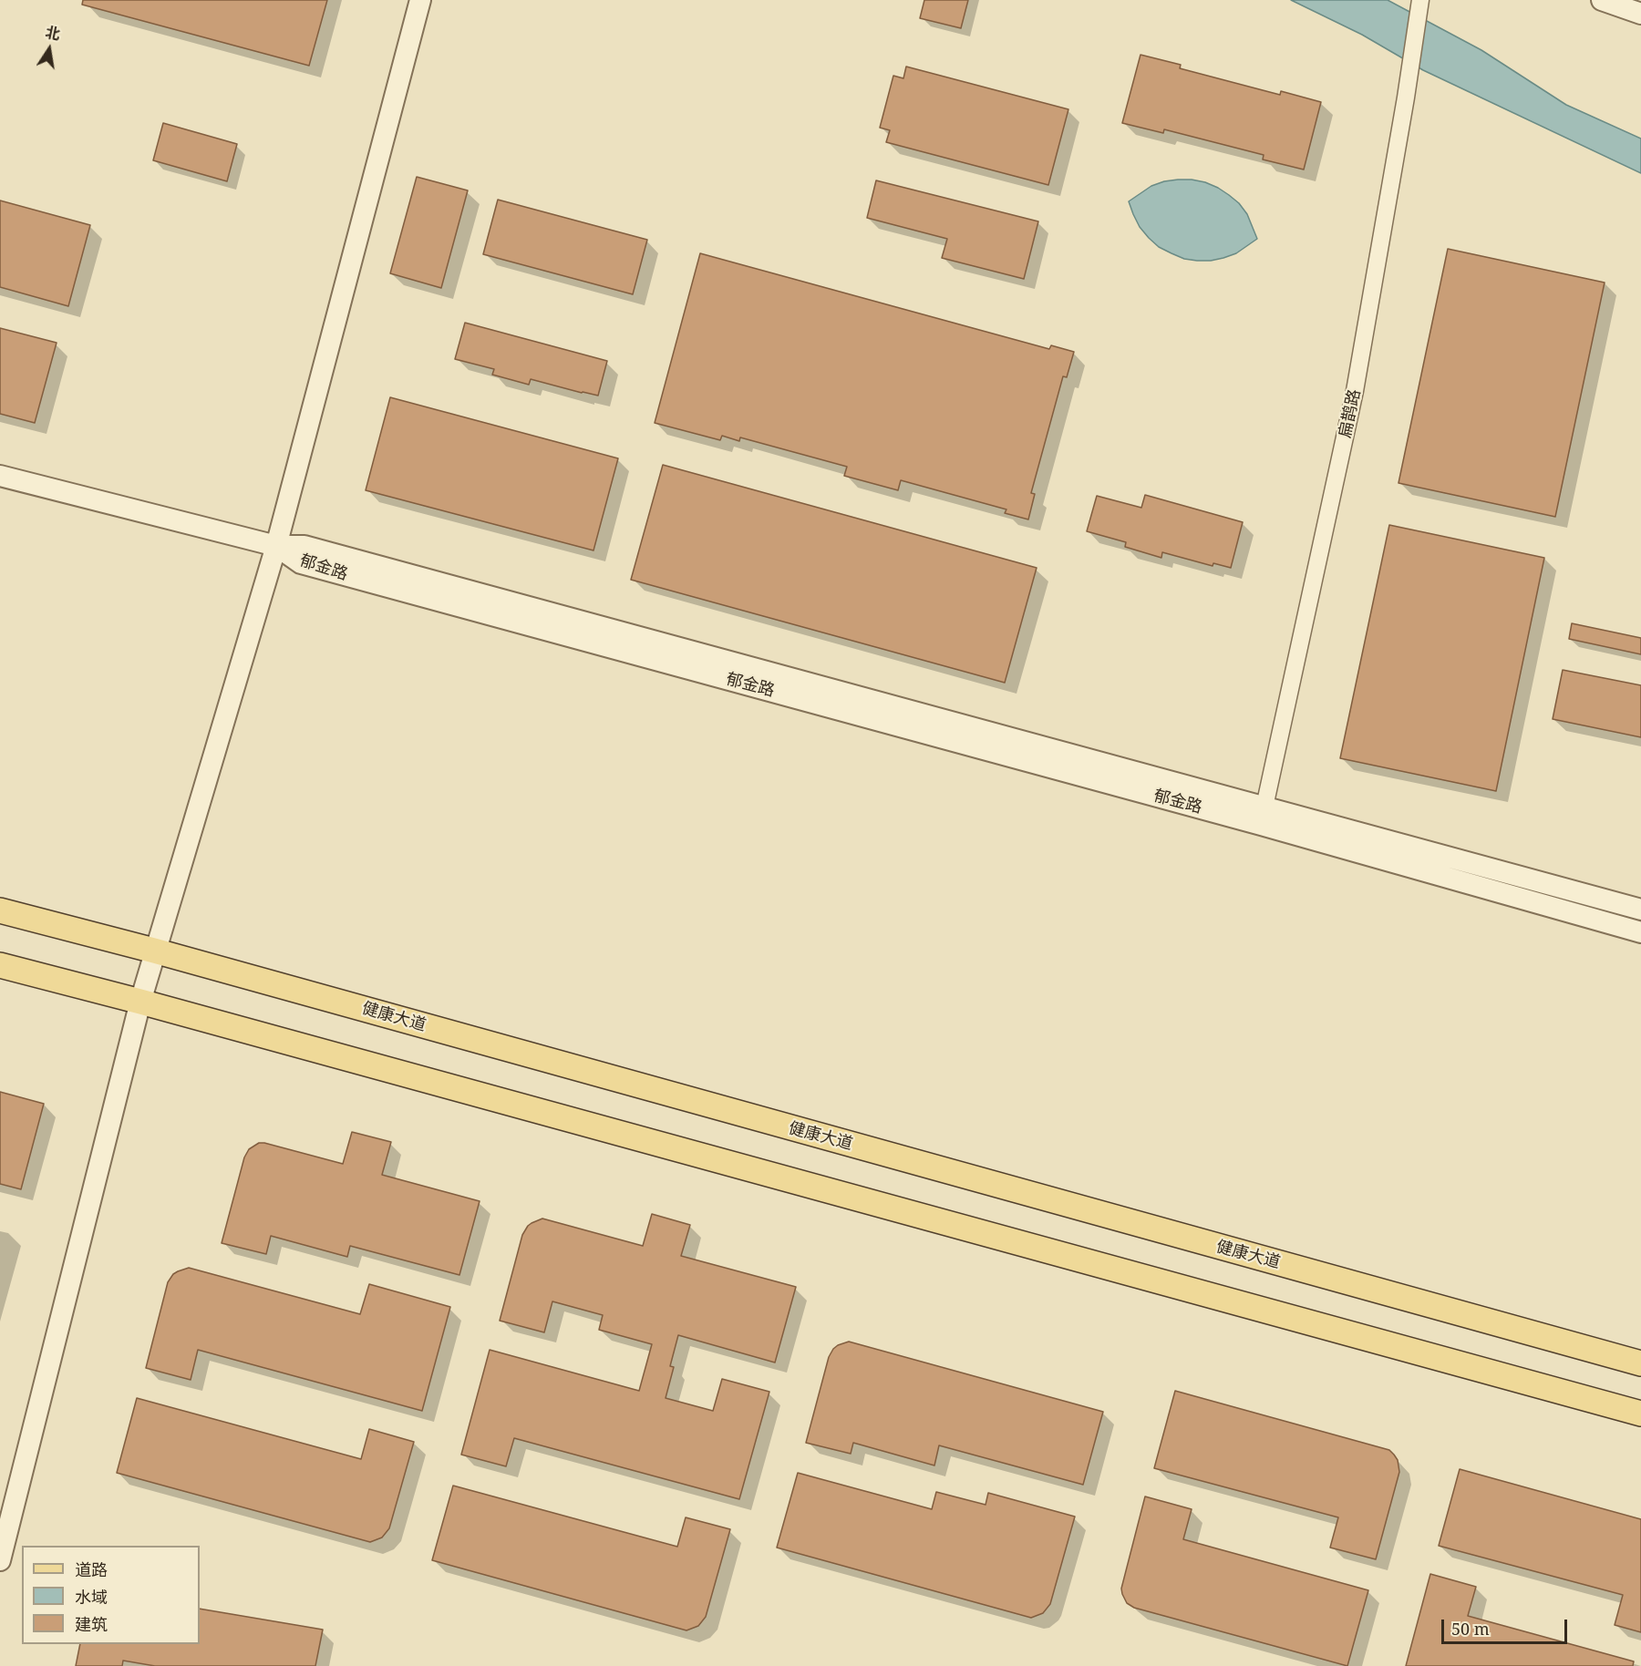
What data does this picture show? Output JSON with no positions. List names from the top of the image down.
{
  "streets": {
    "main road": ["健康大道"],
    "street": ["扁鹊路", "郁金路"]
  },
  "crossings": [
    ["扁鹊路", "郁金路"]
  ],
  "legend": ["道路", "水域", "建筑"],
  "scale_bar": "50 m",
  "north": "top"
}
